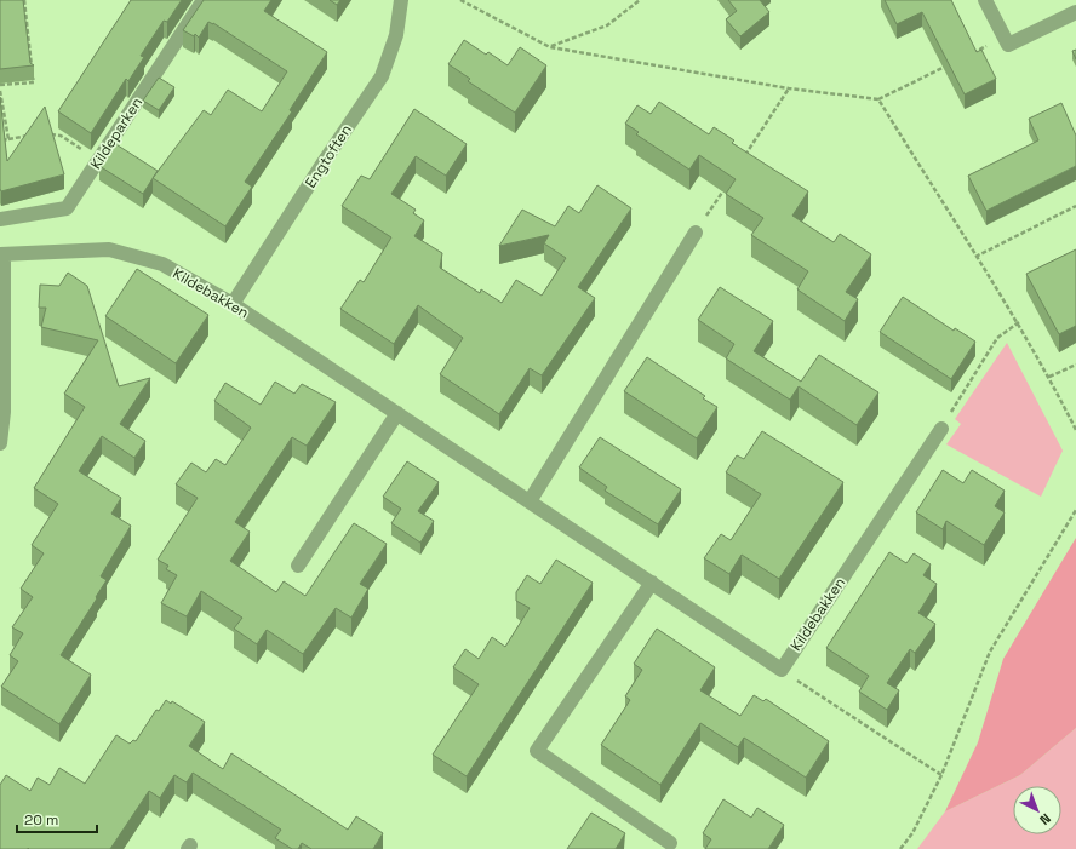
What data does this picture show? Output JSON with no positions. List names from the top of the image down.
{
  "streets": {
    "street": ["Kildeparken", "Engtoften", "Kildebakken"]
  },
  "crossings": [
    ["Engtoften", "Kildebakken"]
  ],
  "scale_bar": "20 m",
  "north": "bottom right"
}
